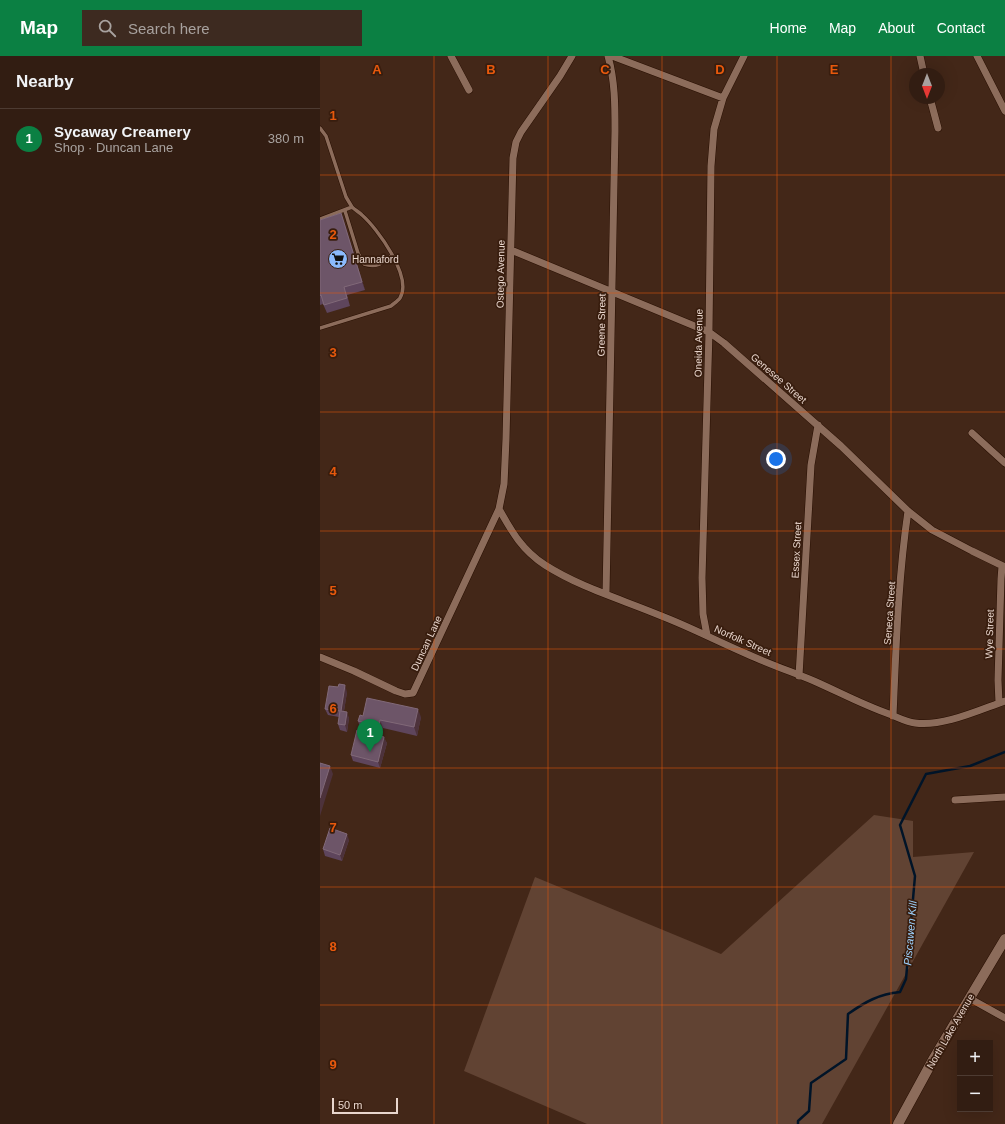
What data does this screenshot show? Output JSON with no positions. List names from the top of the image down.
{
  "streets": {
    "street": [
      "Ostego Avenue",
      "Greene Street",
      "Oneida Avenue",
      "Genesee Street",
      "Essex Street",
      "Seneca Street",
      "Wye Street",
      "Norfolk Street",
      "Duncan Lane",
      "North Lake Avenue"
    ]
  },
  "crossings": [
    ["Ostego Avenue", "Genesee Street"],
    ["Ostego Avenue", "Norfolk Street"],
    ["Ostego Avenue", "Duncan Lane"],
    ["Greene Street", "Genesee Street"],
    ["Greene Street", "Norfolk Street"],
    ["Oneida Avenue", "Genesee Street"],
    ["Oneida Avenue", "Norfolk Street"],
    ["Genesee Street", "Essex Street"],
    ["Genesee Street", "Seneca Street"],
    ["Genesee Street", "Wye Street"],
    ["Essex Street", "Norfolk Street"],
    ["Seneca Street", "Norfolk Street"],
    ["Wye Street", "Norfolk Street"],
    ["Norfolk Street", "Duncan Lane"]
  ],
  "water": ["Piscawen Kill"],
  "places": {
    "supermarket": ["Hannaford"]
  },
  "scale_bar": "50 m",
  "north": "bottom",
  "page": {
    "header": "Map",
    "search": "Search here",
    "nav": [
      "Home",
      "Map",
      "About",
      "Contact"
    ],
    "heading": "Nearby",
    "list": [
      {
        "mark": "1",
        "name": "Sycaway Creamery",
        "note": "Shop · Duncan Lane",
        "value": "380 m"
      }
    ],
    "pins": "1",
    "map_buttons": ["+", "−"],
    "scale": "50 m"
  },
  "grid": {
    "columns": [
      "A",
      "B",
      "C",
      "D",
      "E"
    ],
    "rows": [
      "1",
      "2",
      "3",
      "4",
      "5",
      "6",
      "7",
      "8",
      "9"
    ]
  }
}
